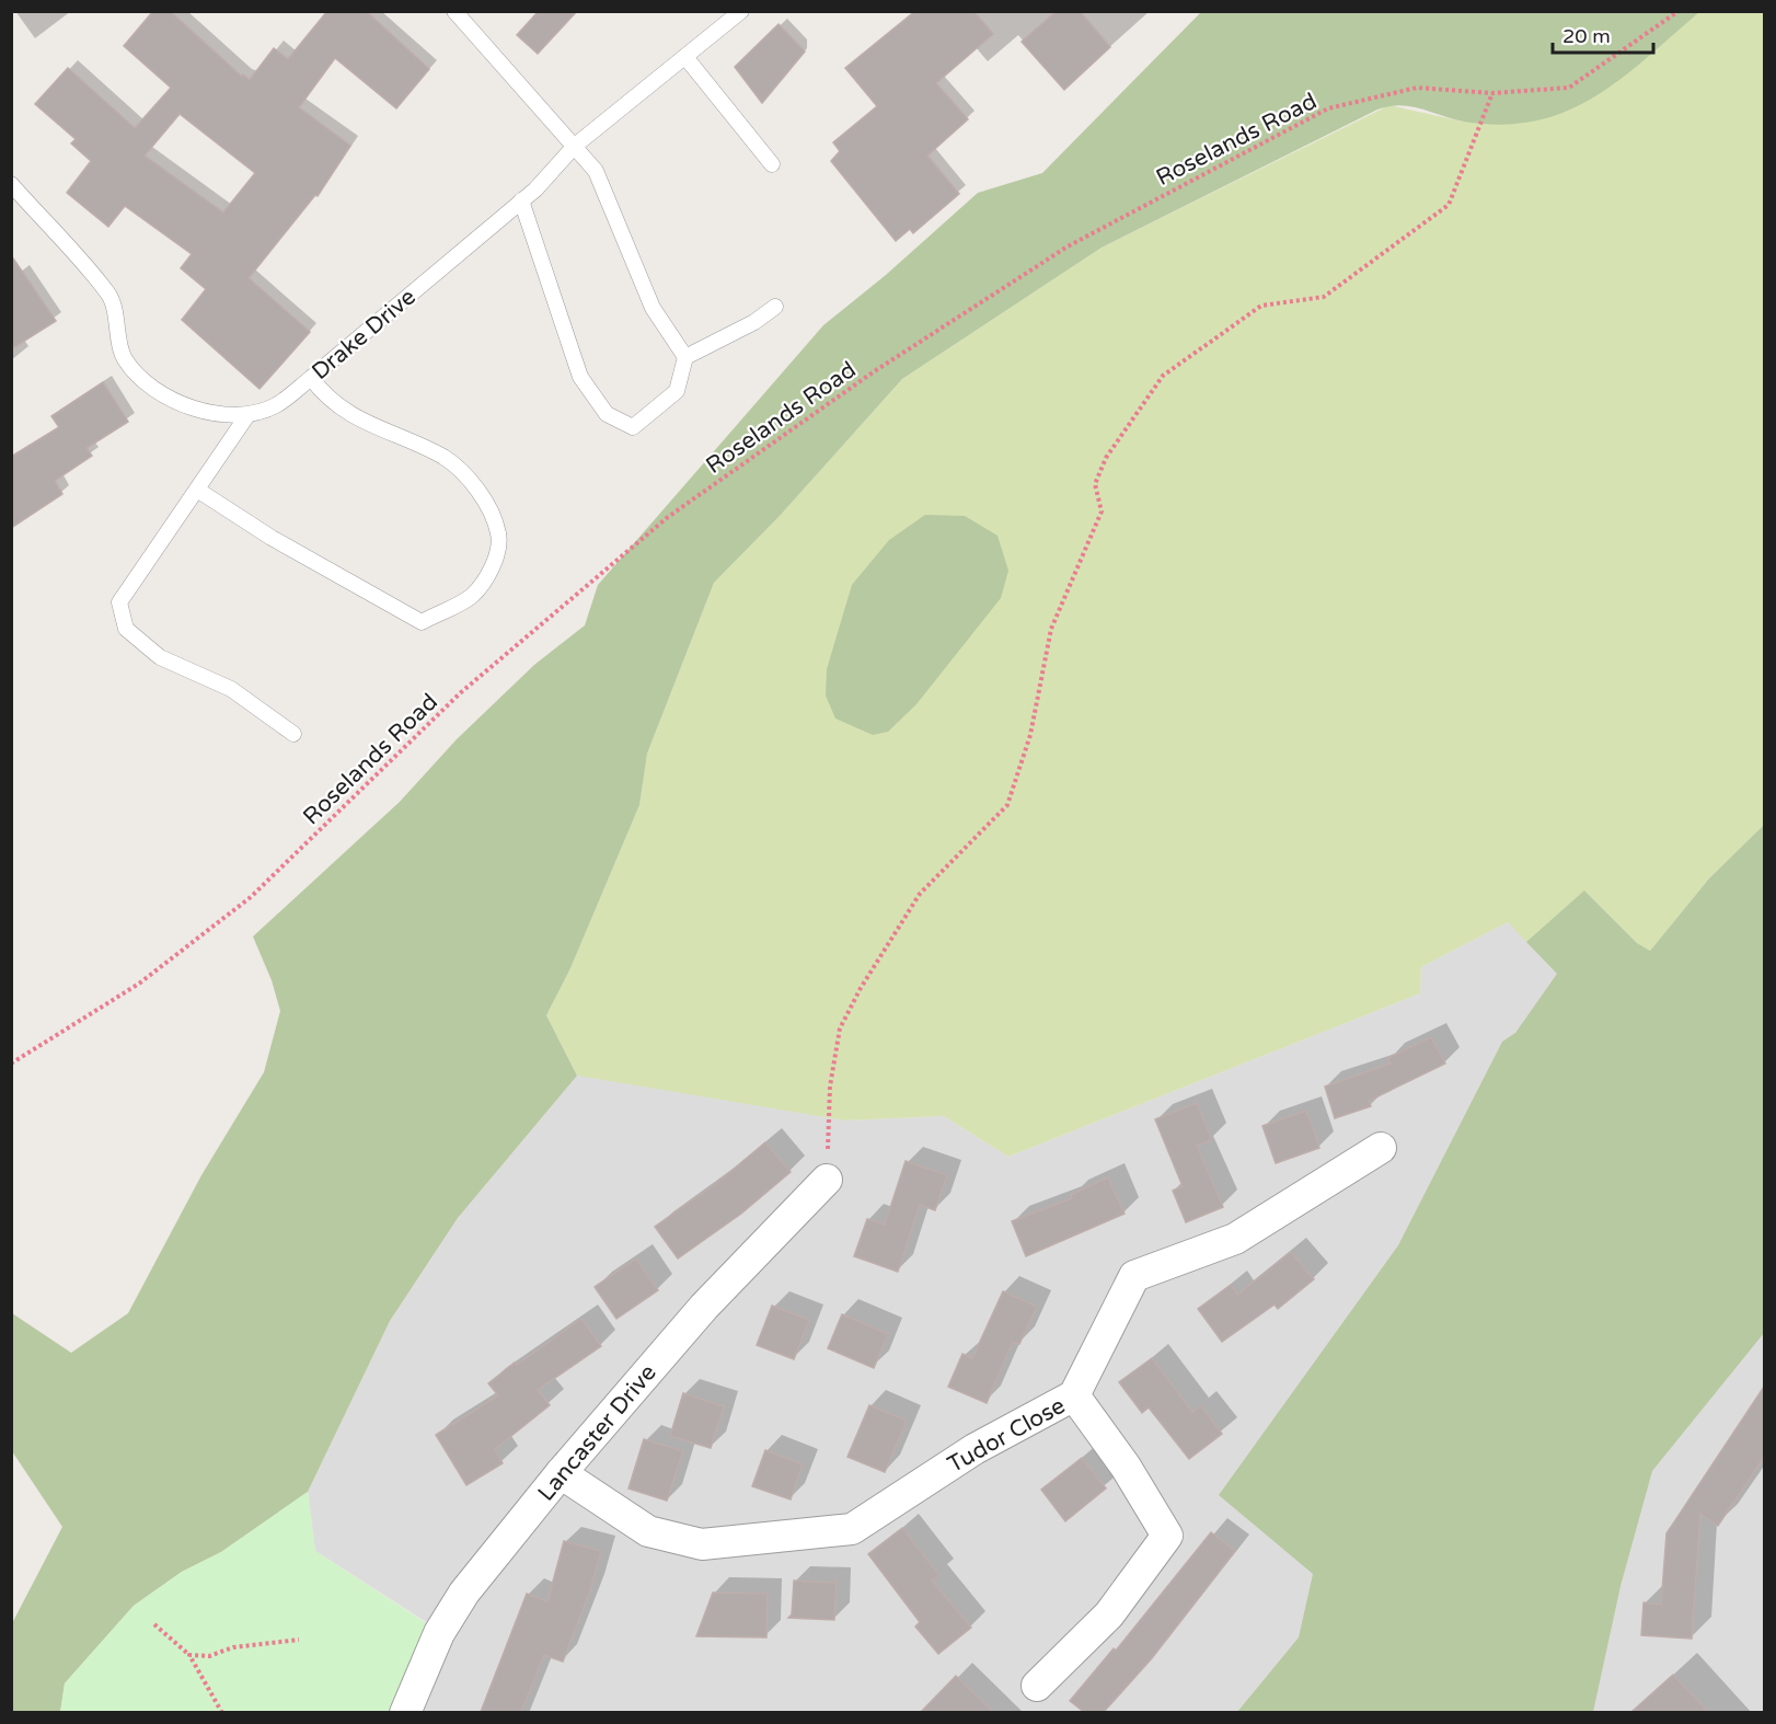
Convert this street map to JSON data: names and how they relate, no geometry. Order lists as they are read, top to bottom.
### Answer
{
  "streets": {
    "street": ["Lancaster Drive", "Tudor Close"],
    "lane": ["Drake Drive"],
    "path": ["Roselands Road"]
  },
  "crossings": [
    ["Lancaster Drive", "Tudor Close"]
  ],
  "scale_bar": "20 m"
}
